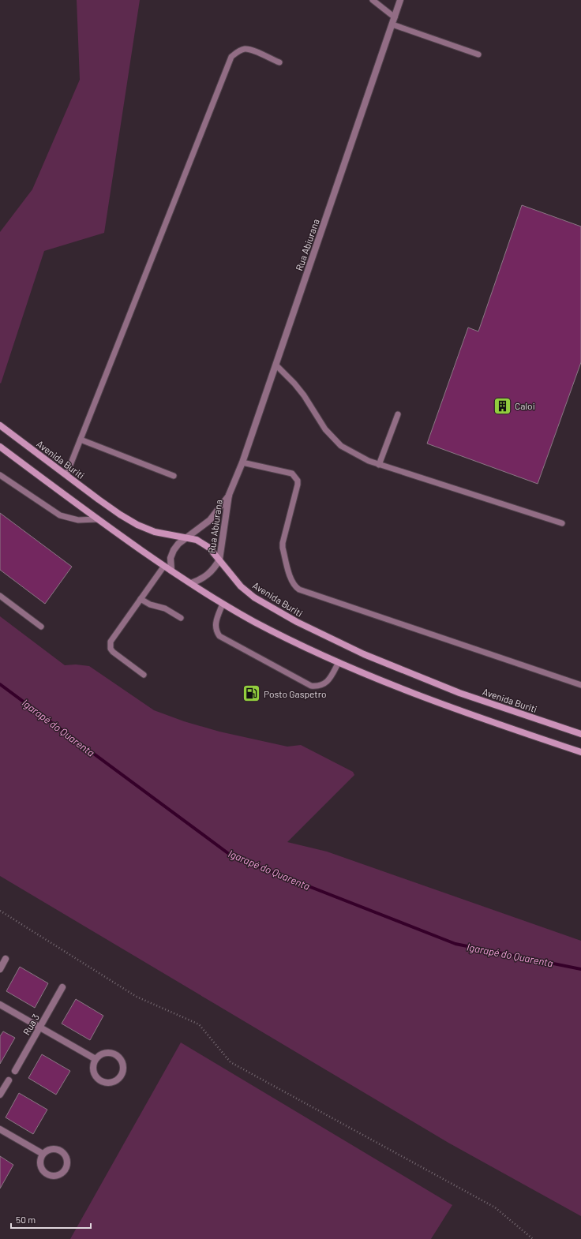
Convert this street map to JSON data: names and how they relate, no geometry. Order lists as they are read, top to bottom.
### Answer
{
  "streets": {
    "main road": ["Avenida Buriti"],
    "street": ["Rua Abiurana", "Rua 3"]
  },
  "crossings": [
    ["Rua Abiurana", "Avenida Buriti"]
  ],
  "water": ["Igarapé do Quarenta"],
  "places": {
    "building": ["Caloi"],
    "fuel station": ["Posto Gaspetro"]
  },
  "scale_bar": "50 m"
}
